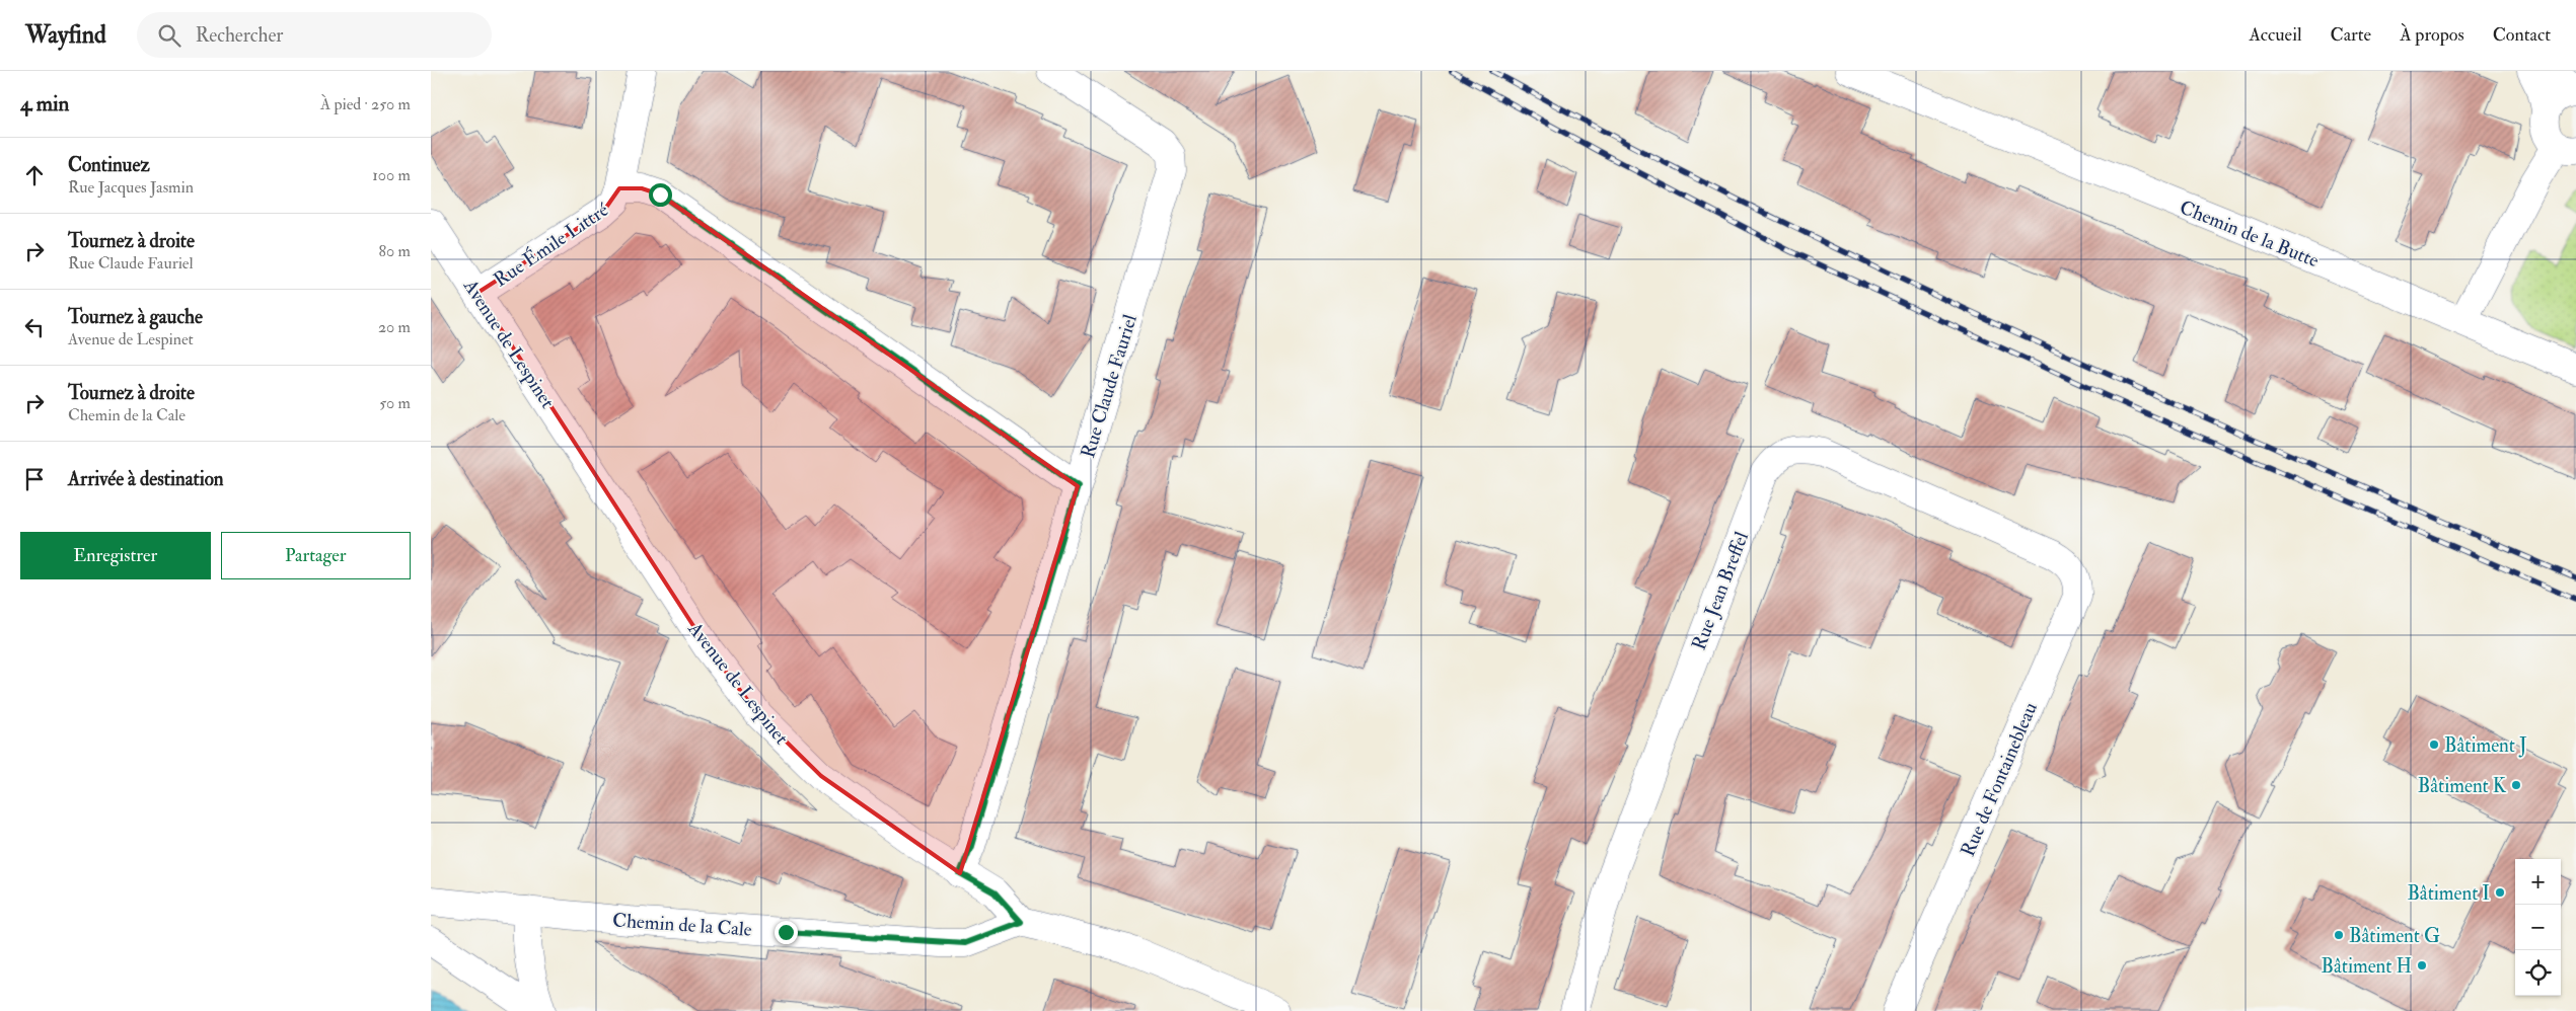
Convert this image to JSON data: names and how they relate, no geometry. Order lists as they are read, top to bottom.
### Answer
{
  "streets": {
    "street": [
      "Chemin de la Butte",
      "Rue Émile Littré",
      "Avenue de Lespinet",
      "Rue Claude Fauriel",
      "Rue Jean Breffel",
      "Rue de Fontainebleau",
      "Chemin de la Cale"
    ]
  },
  "crossings": [
    ["Rue Émile Littré", "Avenue de Lespinet"],
    ["Avenue de Lespinet", "Rue Claude Fauriel"],
    ["Avenue de Lespinet", "Chemin de la Cale"],
    ["Rue Jean Breffel", "Rue de Fontainebleau"]
  ],
  "places": [
    "Bâtiment J",
    "Bâtiment K",
    "Bâtiment I",
    "Bâtiment G",
    "Bâtiment H"
  ],
  "page": {
    "header": "Wayfind",
    "search": "Rechercher",
    "nav": [
      "Accueil",
      "Carte",
      "À propos",
      "Contact"
    ],
    "heading": ["4 min", "À pied · 250 m"],
    "list": [
      ["Continuez", "Rue Jacques Jasmin", "100 m"],
      ["Tournez à droite", "Rue Claude Fauriel", "80 m"],
      ["Tournez à gauche", "Avenue de Lespinet", "20 m"],
      ["Tournez à droite", "Chemin de la Cale", "50 m"],
      "Arrivée à destination"
    ],
    "buttons": ["Enregistrer", "Partager"],
    "map_buttons": ["+", "−"]
  }
}
